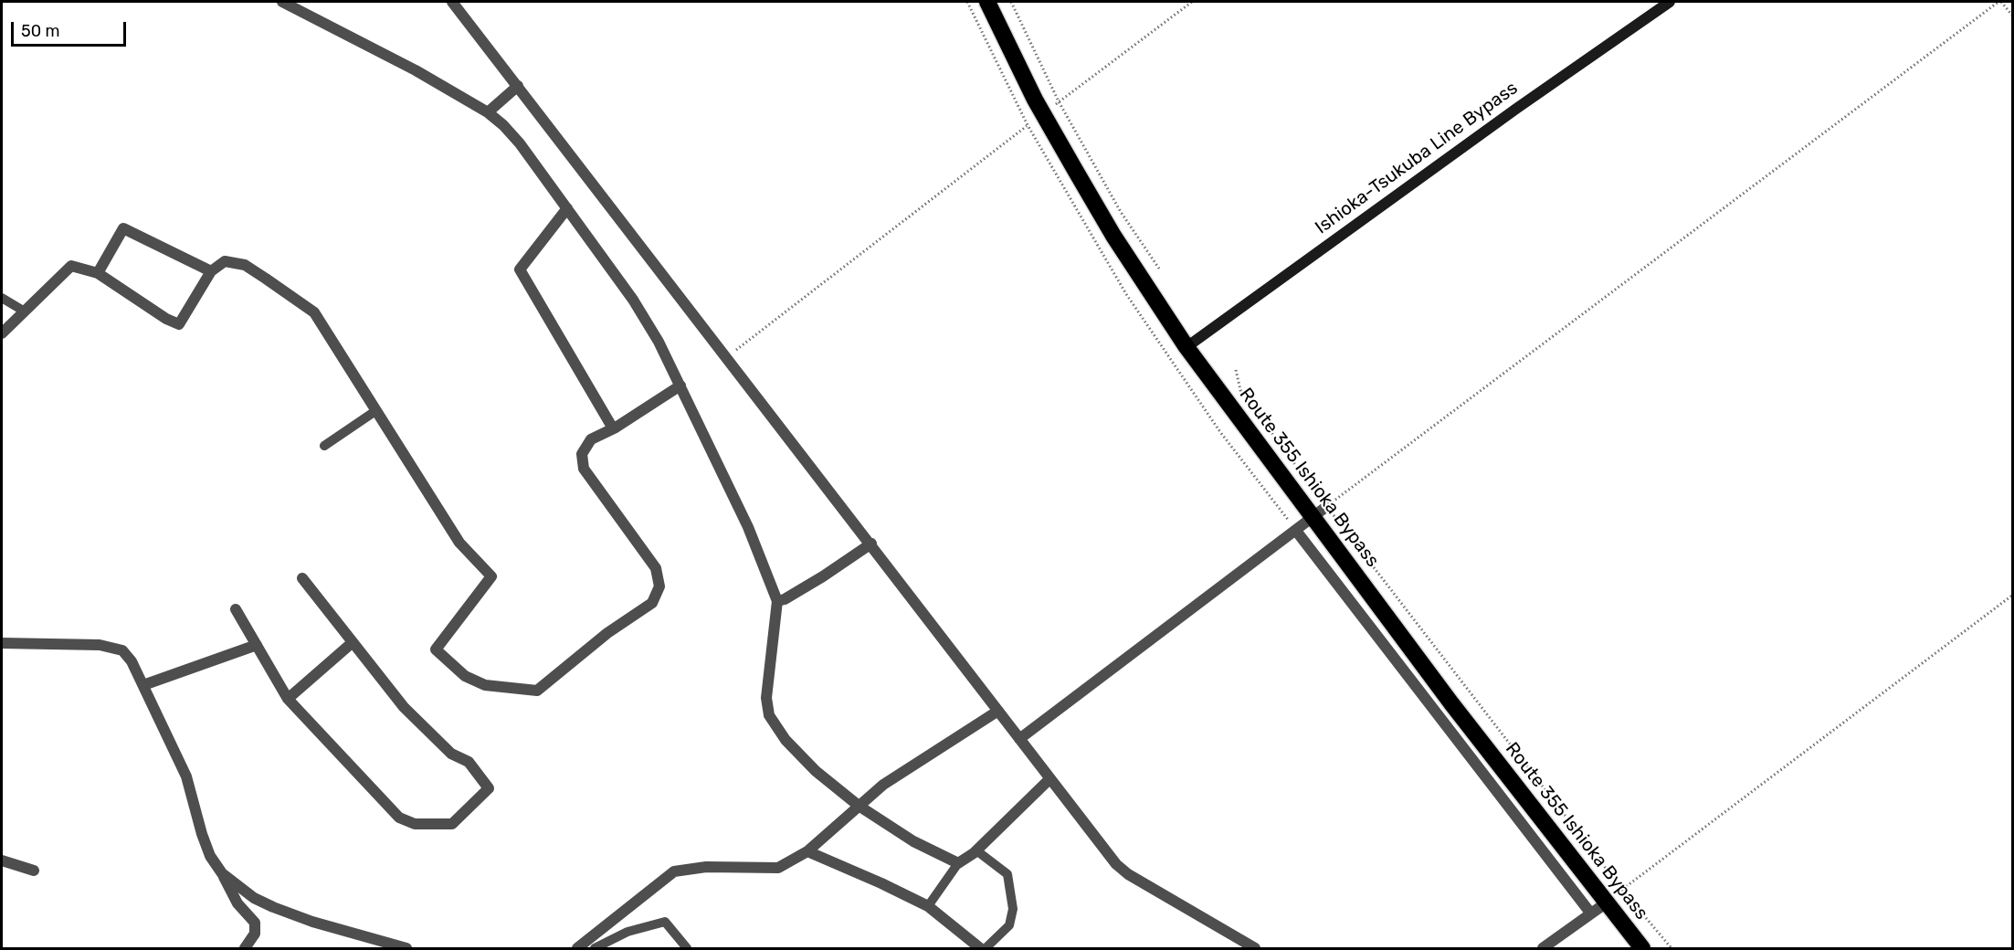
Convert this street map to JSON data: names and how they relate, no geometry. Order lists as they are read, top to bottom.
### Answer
{
  "streets": {
    "highway": ["Route 355 Ishioka Bypass"],
    "main road": ["Ishioka-Tsukuba Line Bypass"]
  },
  "crossings": [
    ["Ishioka-Tsukuba Line Bypass", "Route 355 Ishioka Bypass"]
  ],
  "scale_bar": "50 m"
}
